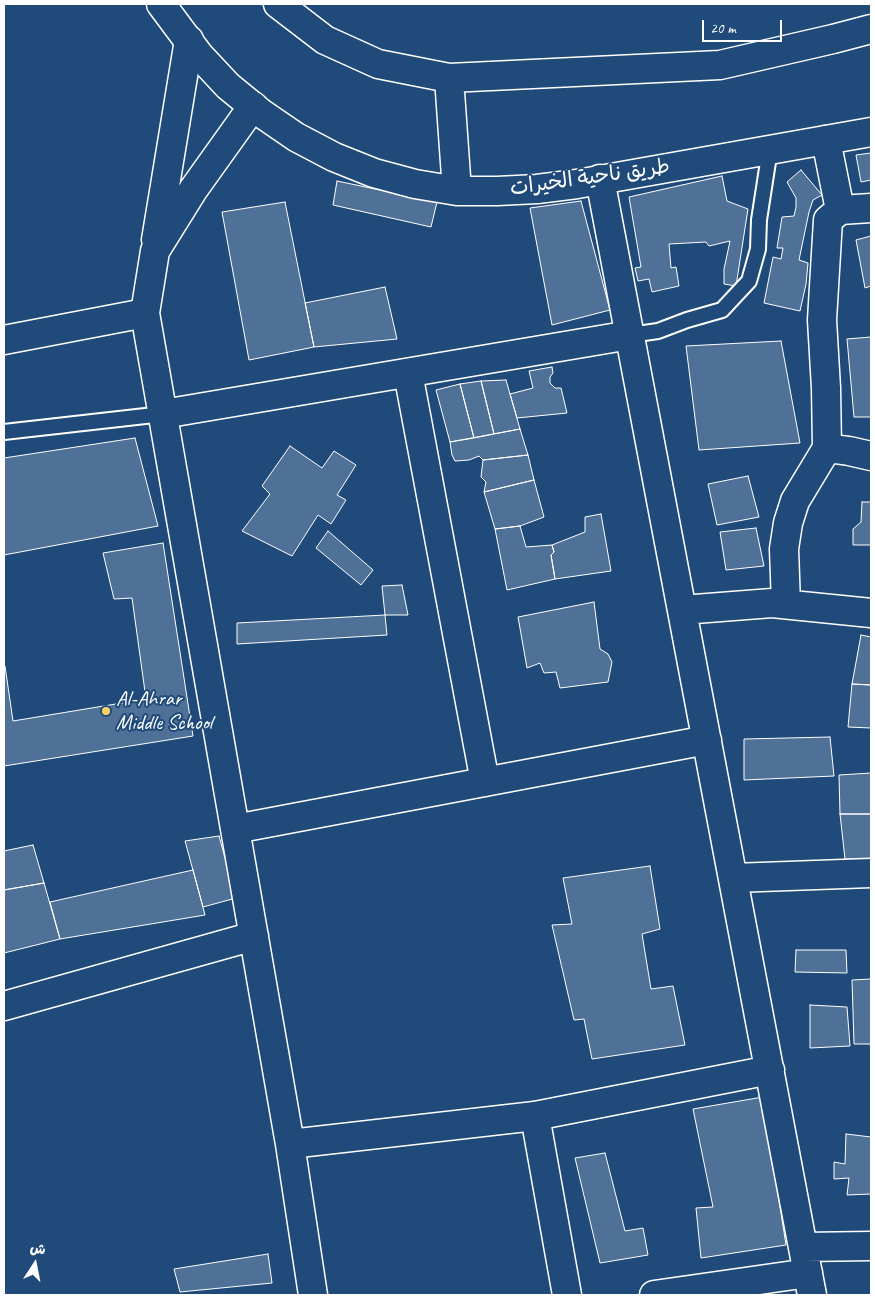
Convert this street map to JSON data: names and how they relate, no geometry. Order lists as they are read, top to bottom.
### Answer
{
  "streets": {
    "street": ["طريق ناحية الخيرات"]
  },
  "places": ["Al-Ahrar Middle School"],
  "scale_bar": "20 m",
  "north": "top"
}
